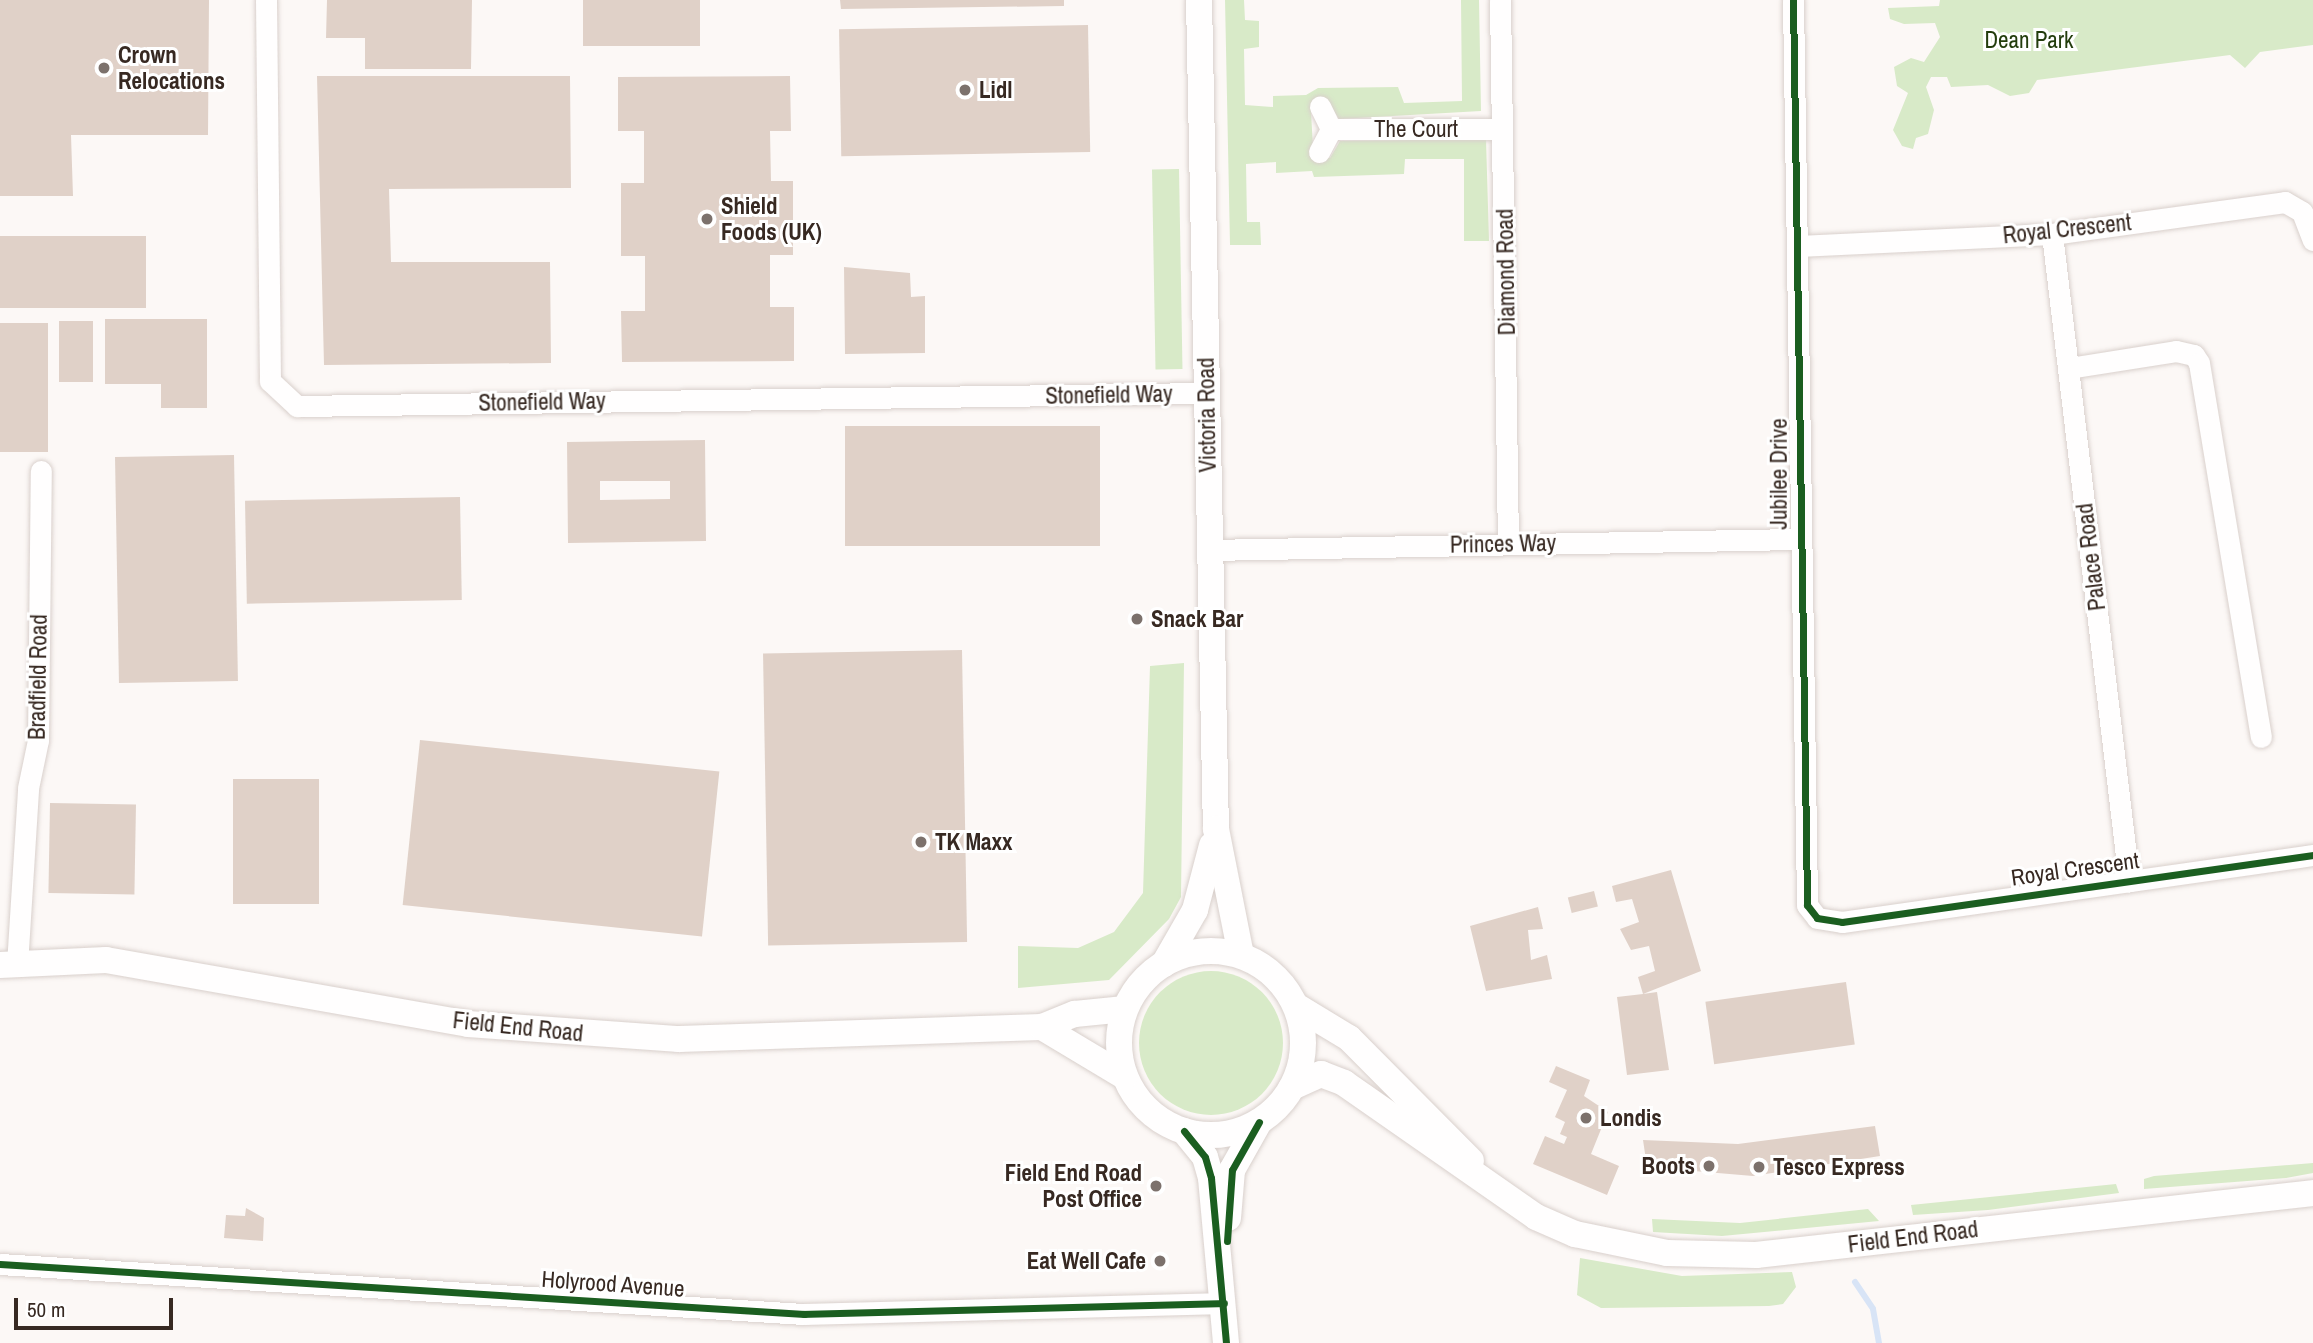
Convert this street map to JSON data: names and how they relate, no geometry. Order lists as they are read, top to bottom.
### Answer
{
  "streets": {
    "street": [
      "The Court",
      "Royal Crescent",
      "Diamond Road",
      "Stonefield Way",
      "Victoria Road",
      "Jubilee Drive",
      "Princes Way",
      "Palace Road",
      "Bradfield Road",
      "Field End Road",
      "Holyrood Avenue"
    ]
  },
  "crossings": [
    ["The Court", "Diamond Road"],
    ["Royal Crescent", "Jubilee Drive"],
    ["Royal Crescent", "Palace Road"],
    ["Diamond Road", "Princes Way"],
    ["Stonefield Way", "Victoria Road"],
    ["Victoria Road", "Princes Way"],
    ["Victoria Road", "Field End Road"],
    ["Jubilee Drive", "Princes Way"],
    ["Bradfield Road", "Field End Road"]
  ],
  "parks": ["Dean Park"],
  "places": [
    "Crown Relocations",
    "Lidl",
    "Shield Foods (UK)",
    "Snack Bar",
    "TK Maxx",
    "Londis",
    "Boots",
    "Tesco Express",
    "Field End Road Post Office",
    "Eat Well Cafe"
  ],
  "scale_bar": "50 m"
}
